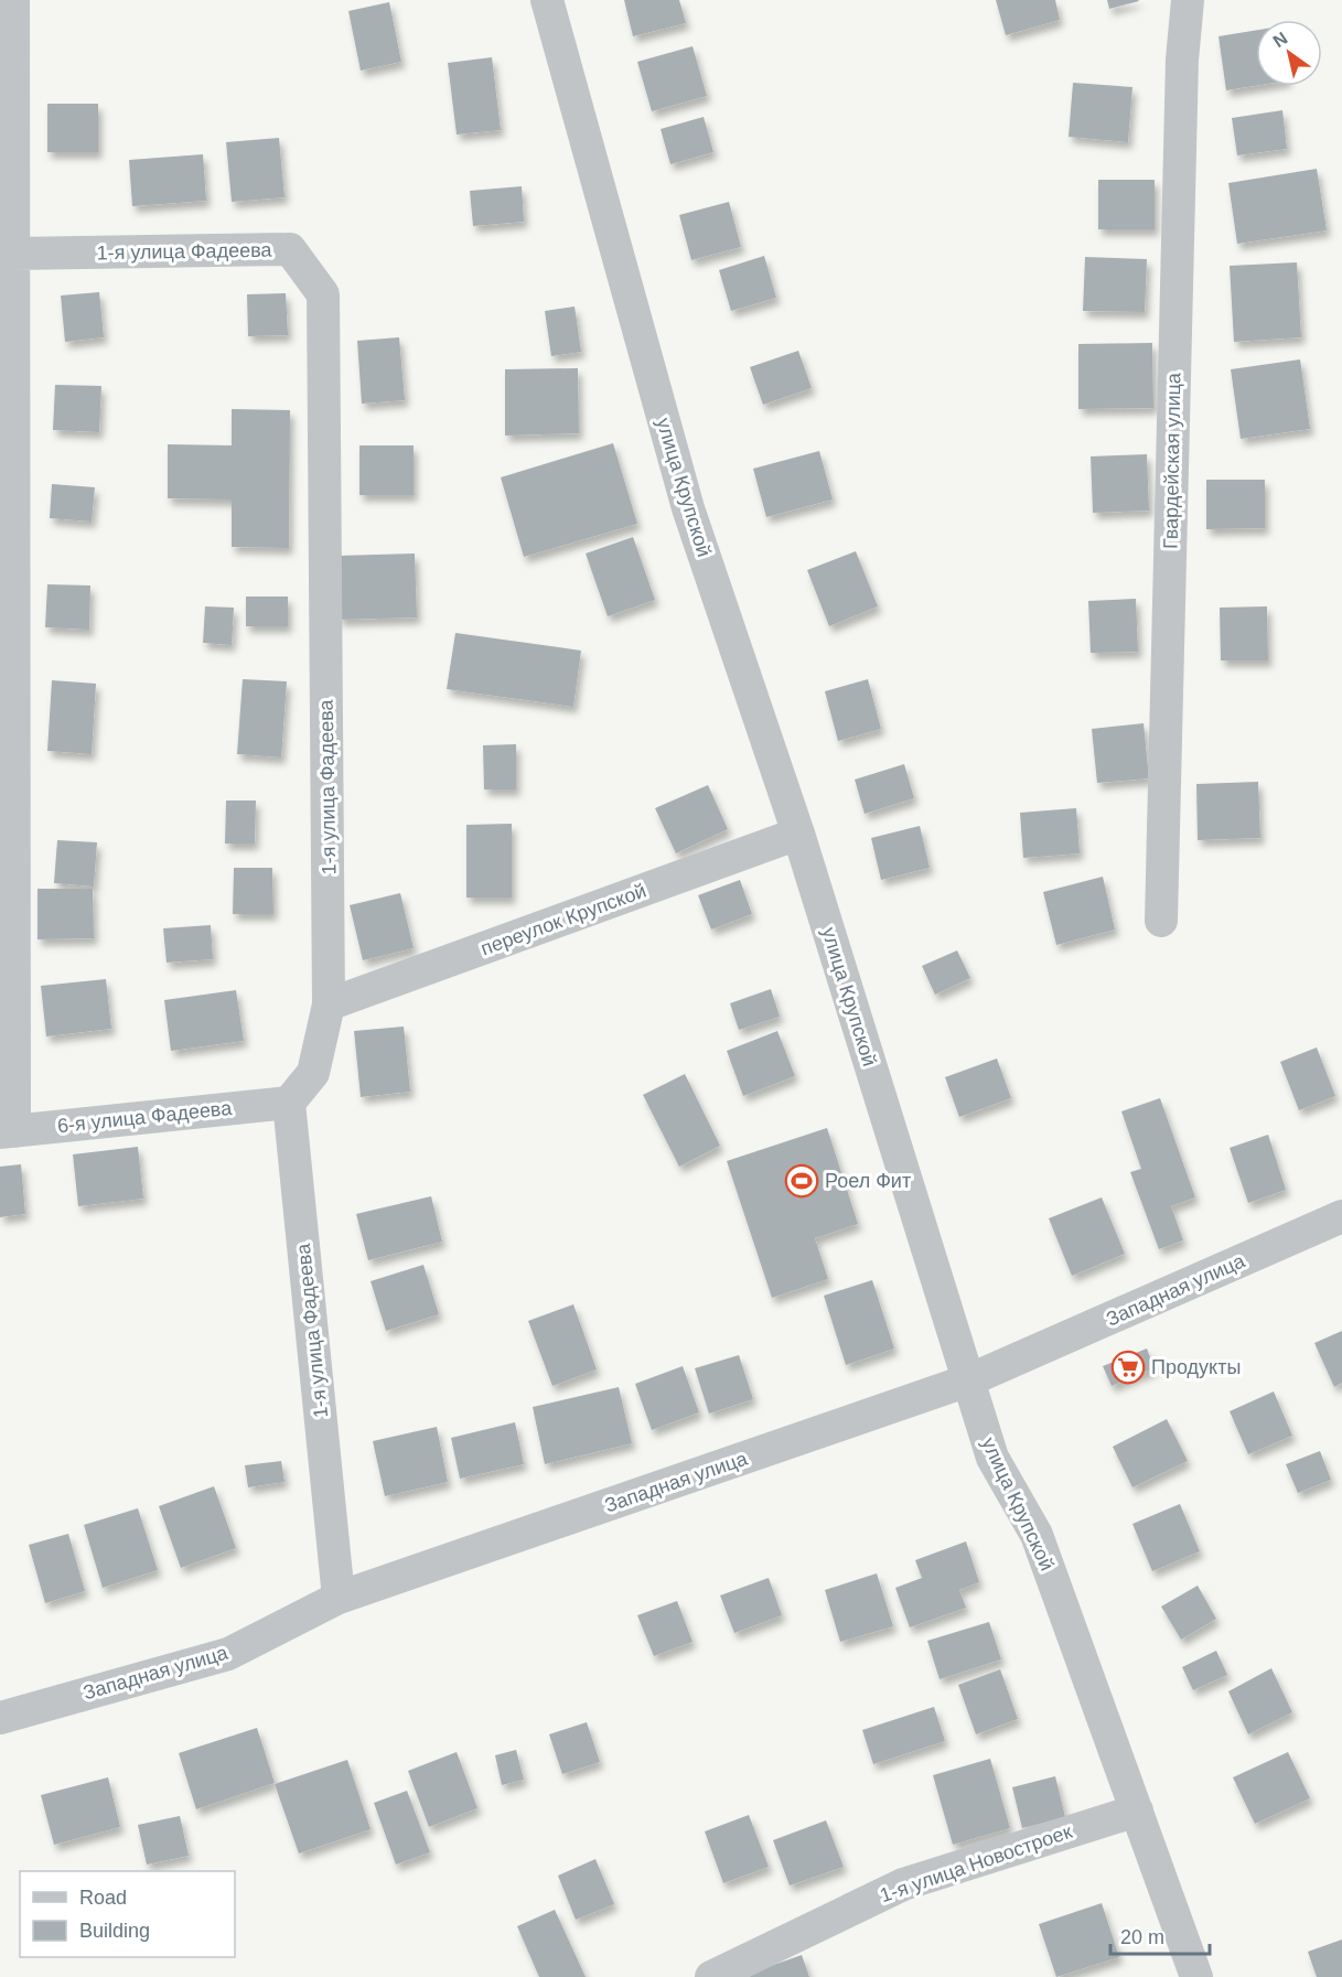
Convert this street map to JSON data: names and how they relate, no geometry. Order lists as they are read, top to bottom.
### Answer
{
  "streets": {
    "street": [
      "1-я улица Фадеева",
      "Гвардейская улица",
      "улица Крупской",
      "переулок Крупской",
      "6-я улица Фадеева",
      "Западная улица",
      "1-я улица Новостроек"
    ]
  },
  "crossings": [
    ["1-я улица Фадеева", "переулок Крупской"],
    ["1-я улица Фадеева", "6-я улица Фадеева"],
    ["1-я улица Фадеева", "Западная улица"],
    ["улица Крупской", "переулок Крупской"],
    ["улица Крупской", "Западная улица"],
    ["улица Крупской", "1-я улица Новостроек"]
  ],
  "places": {
    "sports": ["Роел Фит"],
    "supermarket": ["Продукты"]
  },
  "legend": ["Road", "Building"],
  "scale_bar": "20 m",
  "north": "top left"
}
